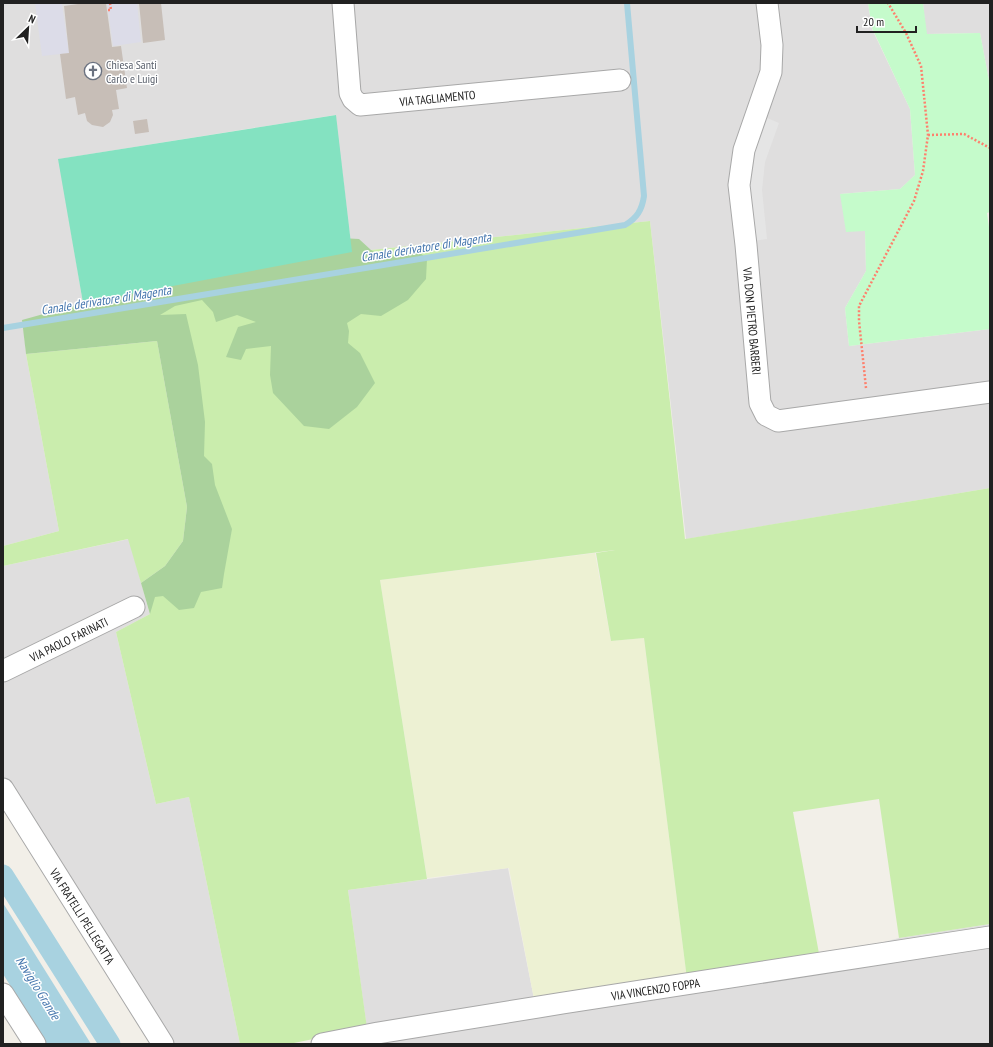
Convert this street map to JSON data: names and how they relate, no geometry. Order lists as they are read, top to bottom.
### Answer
{
  "streets": {
    "street": [
      "VIA TAGLIAMENTO",
      "VIA DON PIETRO BARBERI",
      "VIA PAOLO FARINATI",
      "VIA FRATELLI PELLEGATTA",
      "VIA VINCENZO FOPPA"
    ]
  },
  "water": ["Canale derivatore di Magenta", "Naviglio Grande"],
  "places": {
    "church": ["Chiesa Santi Carlo e Luigi"]
  },
  "scale_bar": "20 m",
  "north": "top right"
}
